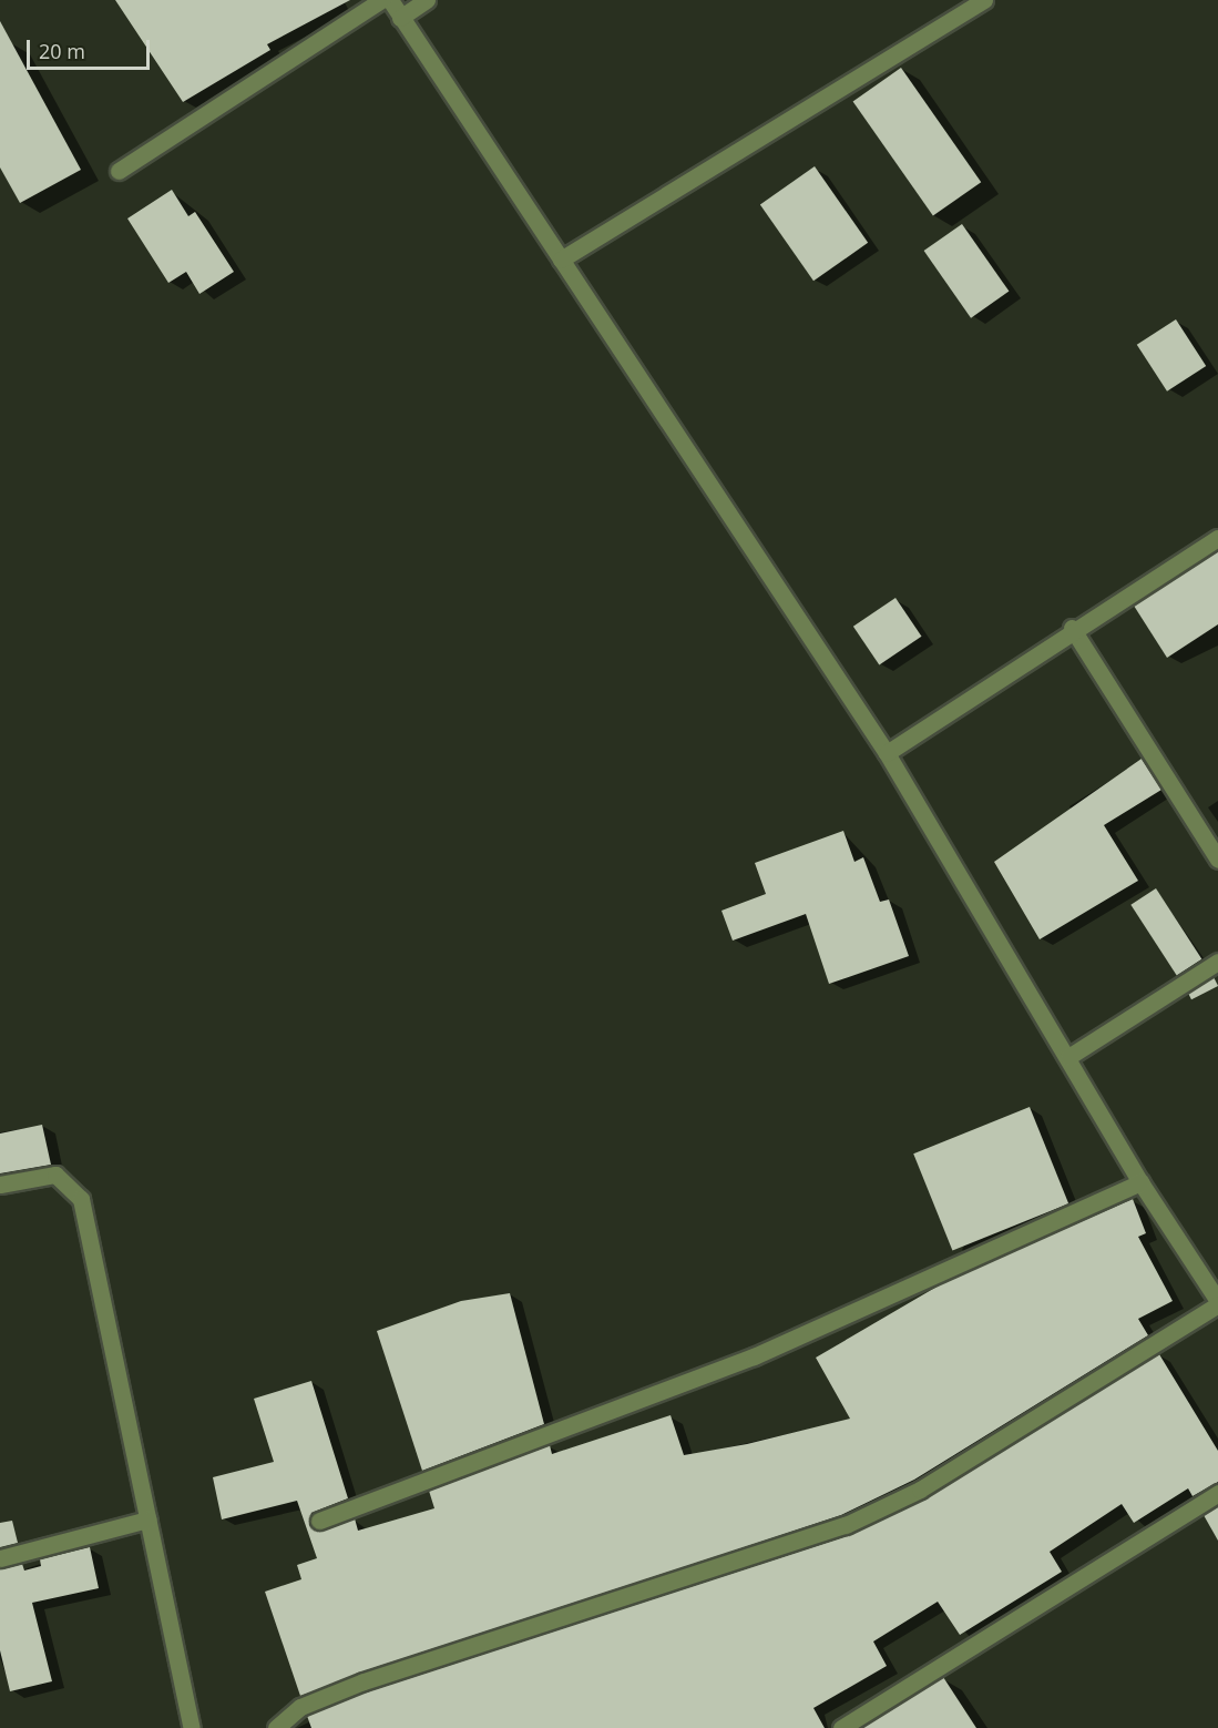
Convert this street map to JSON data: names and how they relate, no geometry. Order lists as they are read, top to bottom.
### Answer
{
  "scale_bar": "20 m"
}
